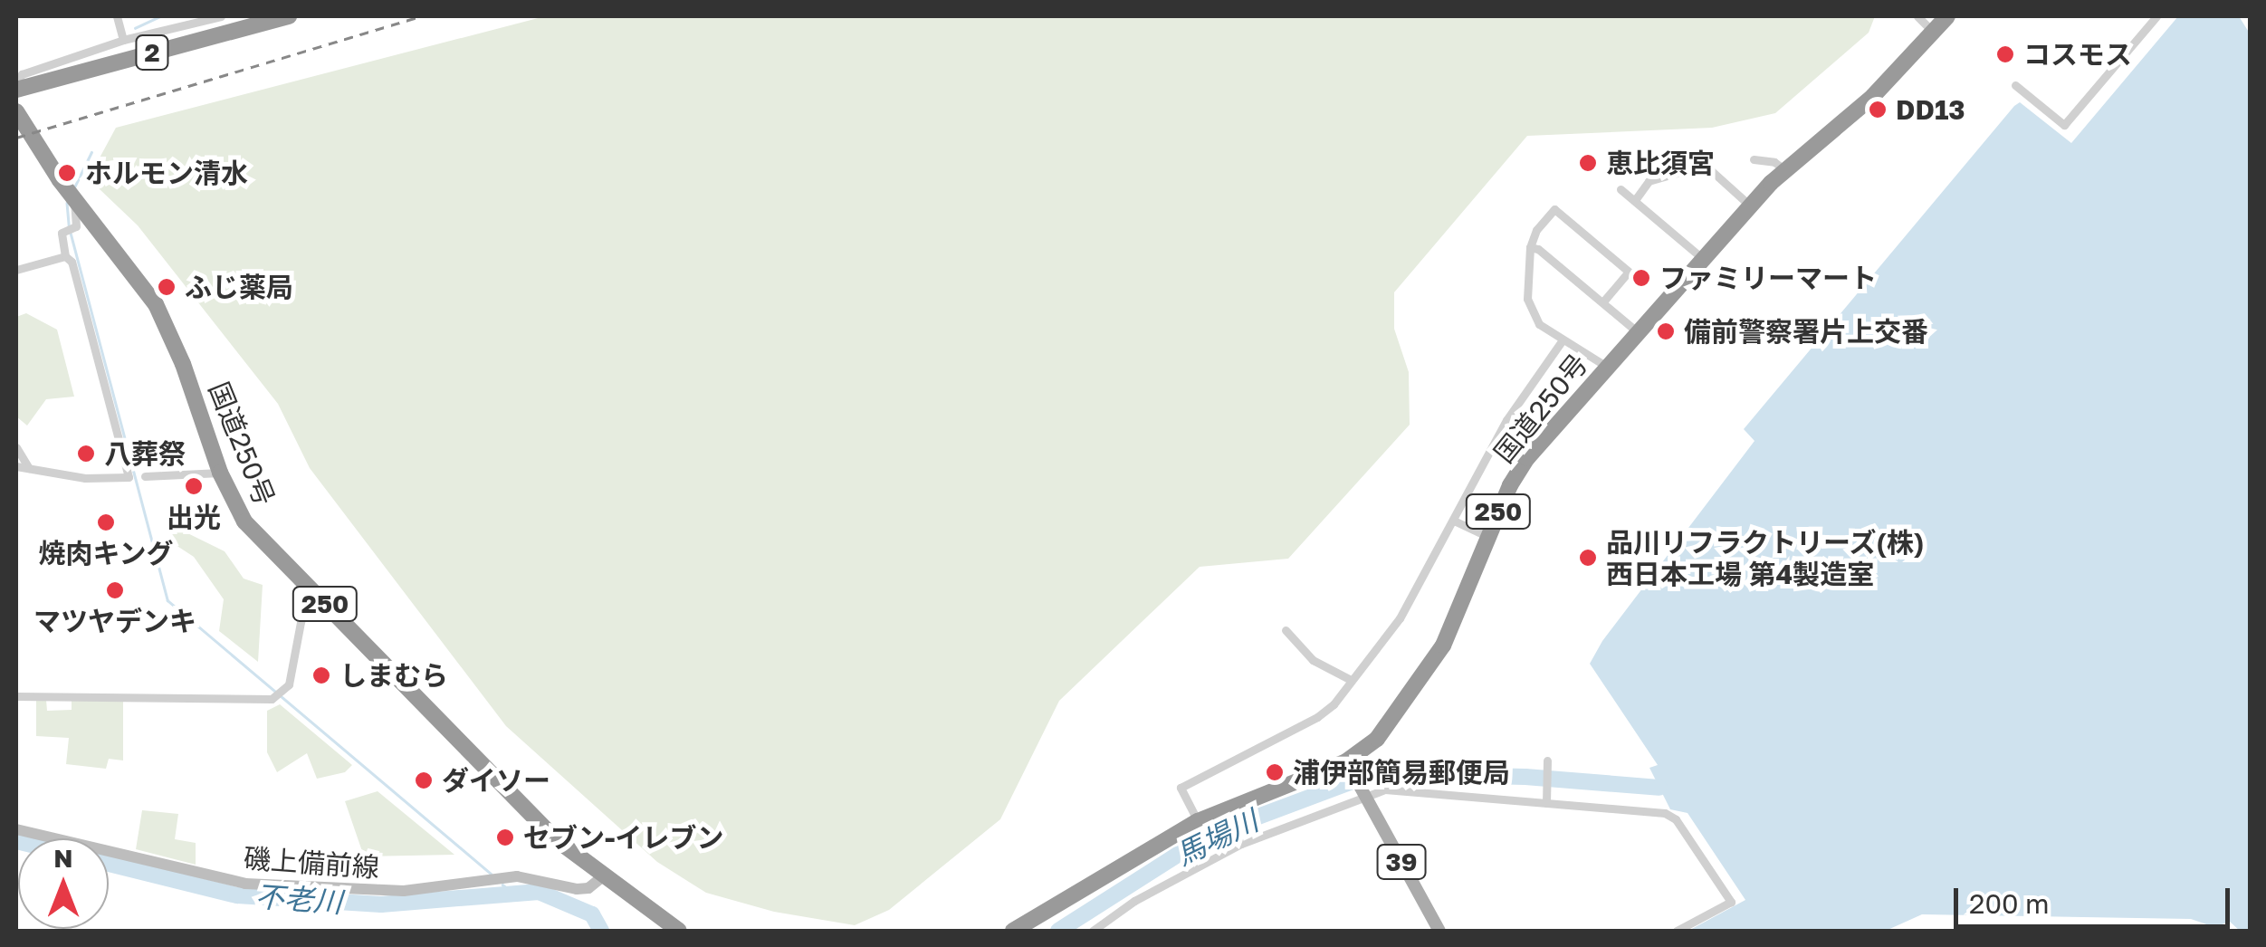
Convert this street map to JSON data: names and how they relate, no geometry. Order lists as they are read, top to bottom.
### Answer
{
  "streets": {
    "highway": ["2", "国道250号", "250"],
    "main road": ["39", "磯上備前線"]
  },
  "crossings": [
    ["国道250号", "39"],
    ["国道250号", "磯上備前線"]
  ],
  "water": ["馬場川", "不老川"],
  "places": [
    "コスモス",
    "DD13",
    "恵比須宮",
    "ホルモン清水",
    "ファミリーマート",
    "ふじ薬局",
    "備前警察署片上交番",
    "八葬祭",
    "出光",
    "焼肉キング",
    "品川リフラクトリーズ(株) 西日本工場 第4製造室",
    "マツヤデンキ",
    "しまむら",
    "浦伊部簡易郵便局",
    "ダイソー",
    "セブン-イレブン"
  ],
  "scale_bar": "200 m",
  "north": "top"
}
